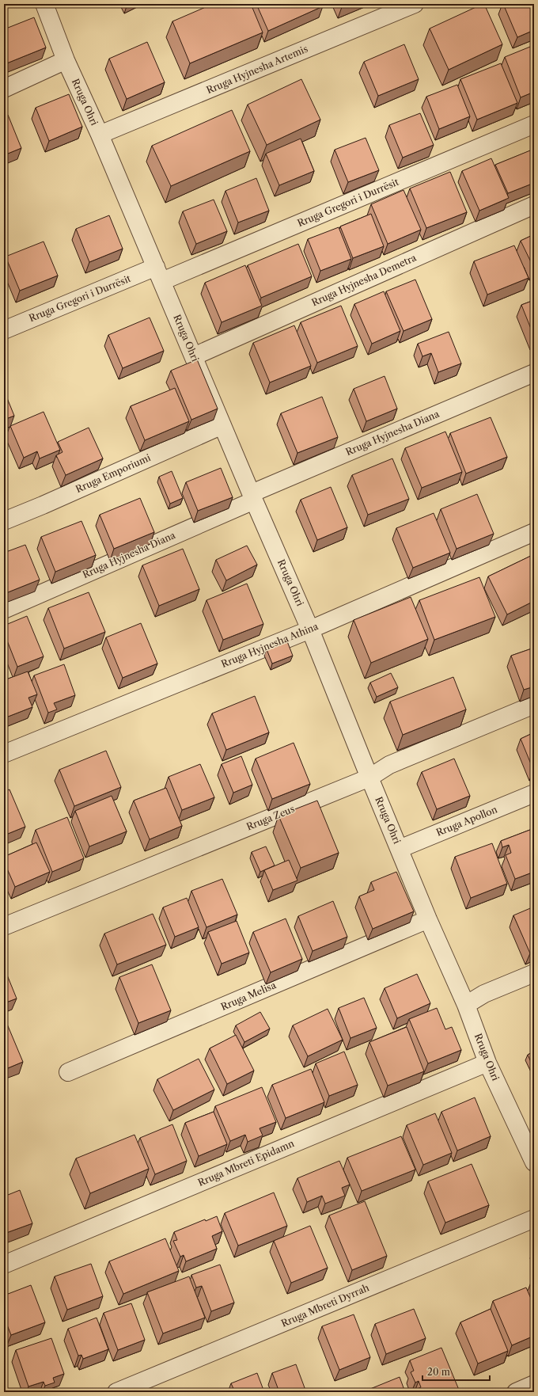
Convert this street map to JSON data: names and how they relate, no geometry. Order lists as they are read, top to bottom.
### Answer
{
  "streets": {
    "street": [
      "Rruga Hyjnesha Artemis",
      "Rruga Ohri",
      "Rruga Gregori i Durrësit",
      "Rruga Hyjnesha Demetra",
      "Rruga Hyjnesha Diana",
      "Rruga Emporiumi",
      "Rruga Hyjnesha Athina",
      "Rruga Zeus",
      "Rruga Apollon",
      "Rruga Melisa",
      "Rruga Mbreti Epidamn",
      "Rruga Mbreti Dyrrah"
    ]
  },
  "crossings": [
    ["Rruga Hyjnesha Artemis", "Rruga Ohri"],
    ["Rruga Ohri", "Rruga Gregori i Durrësit"],
    ["Rruga Ohri", "Rruga Hyjnesha Demetra"],
    ["Rruga Ohri", "Rruga Hyjnesha Diana"],
    ["Rruga Ohri", "Rruga Emporiumi"],
    ["Rruga Ohri", "Rruga Hyjnesha Athina"],
    ["Rruga Ohri", "Rruga Zeus"],
    ["Rruga Ohri", "Rruga Apollon"],
    ["Rruga Ohri", "Rruga Melisa"],
    ["Rruga Ohri", "Rruga Mbreti Epidamn"]
  ],
  "scale_bar": "20 m"
}
